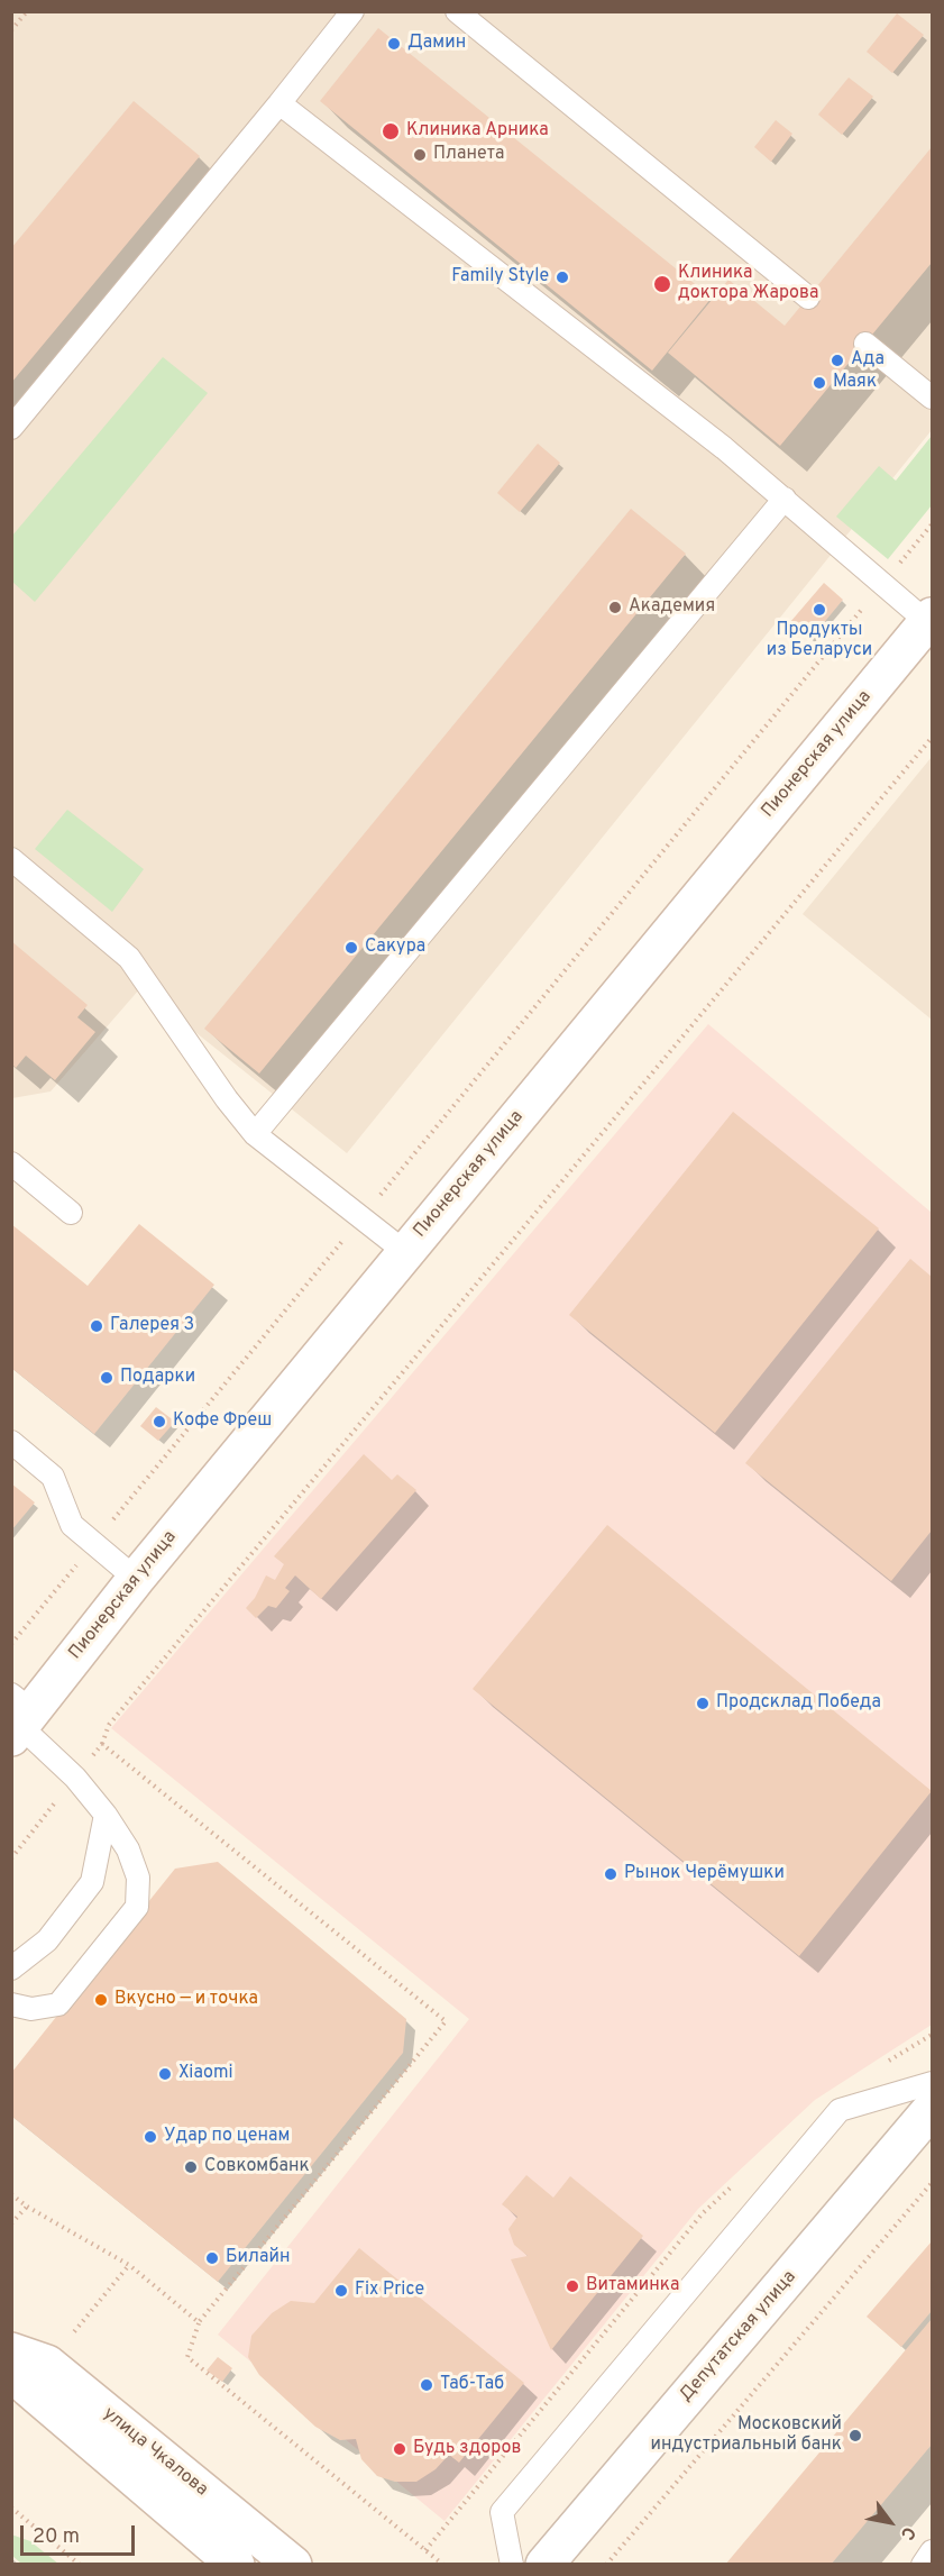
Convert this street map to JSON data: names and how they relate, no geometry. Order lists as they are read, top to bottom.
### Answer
{
  "streets": {
    "main road": ["Пионерская улица", "Депутатская улица", "улица Чкалова"]
  },
  "places": [
    "Дамин",
    "Клиника Арника",
    "Планета",
    "Family Style",
    "Клиника доктора Жарова",
    "Ада",
    "Маяк",
    "Академия",
    "Продукты из Беларуси",
    "Сакура",
    "Галерея 3",
    "Подарки",
    "Кофе Фреш",
    "Продсклад Победа",
    "Рынок Черёмушки",
    "Вкусно — и точка",
    "Xiaomi",
    "Удар по ценам",
    "Совкомбанк",
    "Билайн",
    "Витаминка",
    "Fix Price",
    "Таб-Таб",
    "Московский индустриальный банк",
    "Будь здоров"
  ],
  "scale_bar": "20 m",
  "north": "bottom right"
}
